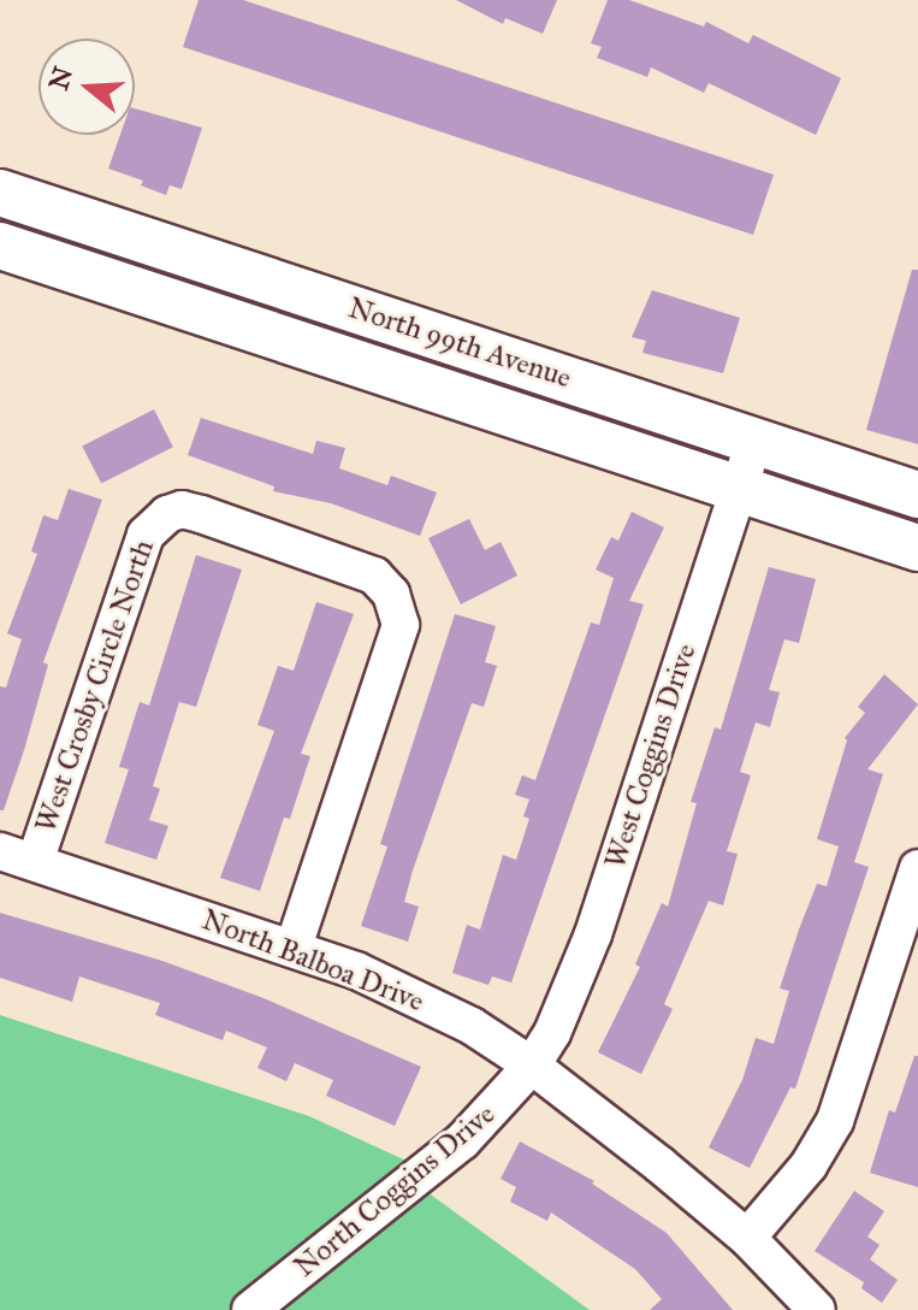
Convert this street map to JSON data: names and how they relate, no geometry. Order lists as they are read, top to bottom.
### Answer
{
  "streets": {
    "main road": ["North 99th Avenue"],
    "street": [
      "West Crosby Circle North",
      "West Coggins Drive",
      "North Balboa Drive",
      "North Coggins Drive"
    ]
  },
  "crossings": [
    ["North 99th Avenue", "West Coggins Drive"],
    ["West Crosby Circle North", "North Balboa Drive"],
    ["West Coggins Drive", "North Balboa Drive"],
    ["West Coggins Drive", "North Coggins Drive"],
    ["North Balboa Drive", "North Coggins Drive"]
  ],
  "north": "left"
}
